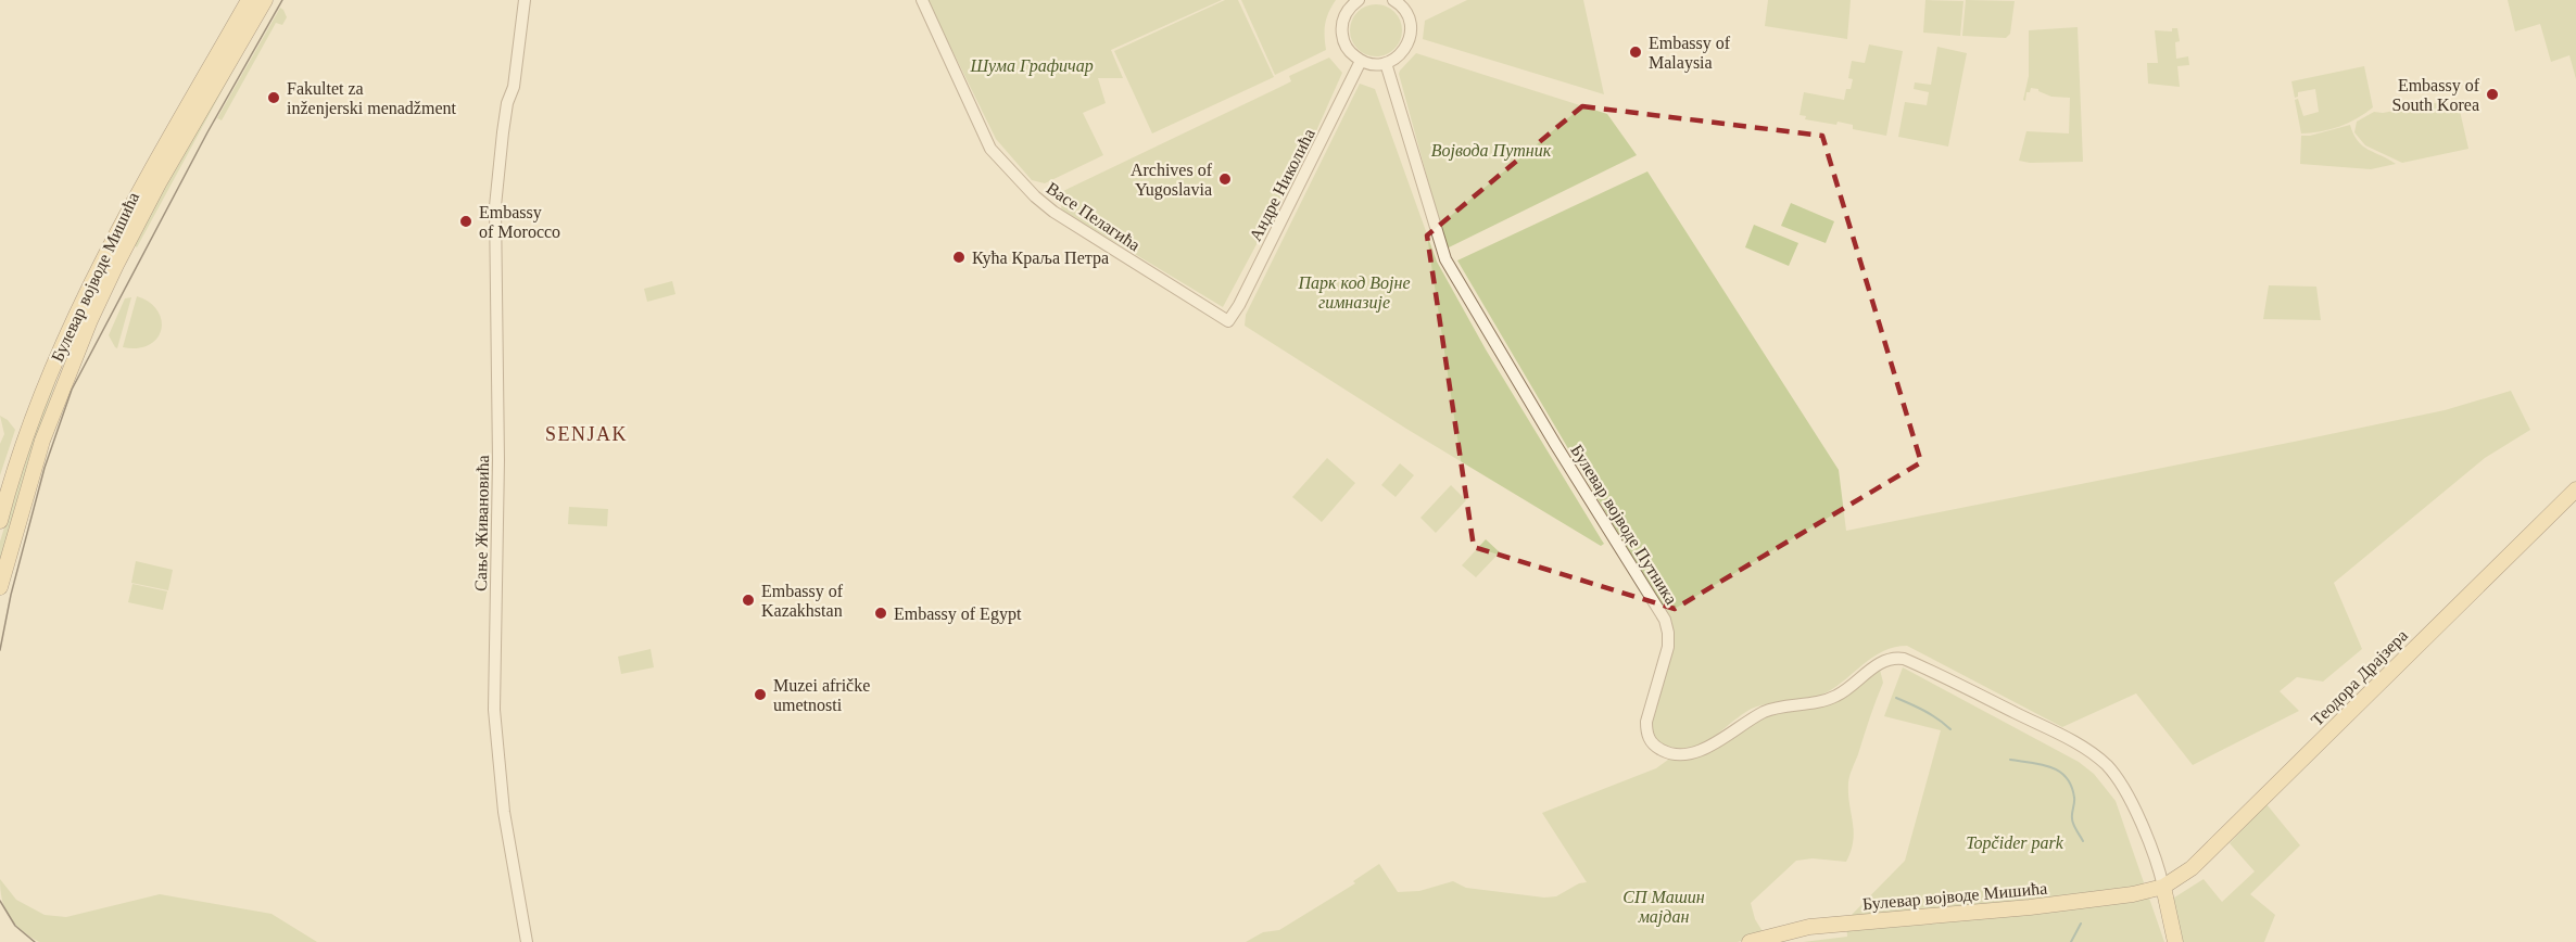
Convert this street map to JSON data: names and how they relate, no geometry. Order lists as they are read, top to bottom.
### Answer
{
  "streets": {
    "main road": ["Булевар војводе Мишића", "Теодора Драјзера"],
    "street": [
      "Андре Николића",
      "Васе Пелагића",
      "Сање Живановића",
      "Булевар војводе Путника"
    ]
  },
  "crossings": [
    ["Андре Николића", "Васе Пелагића"],
    ["Булевар војводе Мишића", "Булевар војводе Путника"],
    ["Булевар војводе Мишића", "Теодора Драјзера"],
    ["Булевар војводе Путника", "Теодора Драјзера"]
  ],
  "districts": ["SENJAK"],
  "parks": [
    "Шума Графичар",
    "Војвода Путник",
    "Парк код Војне гимназије",
    "Topčider park",
    "СП Машин мајдан"
  ],
  "places": [
    "Embassy of Malaysia",
    "Embassy of South Korea",
    "Fakultet za inženjerski menadžment",
    "Archives of Yugoslavia",
    "Embassy of Morocco",
    "Кућа Краља Петра",
    "Embassy of Kazakhstan",
    "Embassy of Egypt",
    "Muzei afričke umetnosti"
  ]
}
